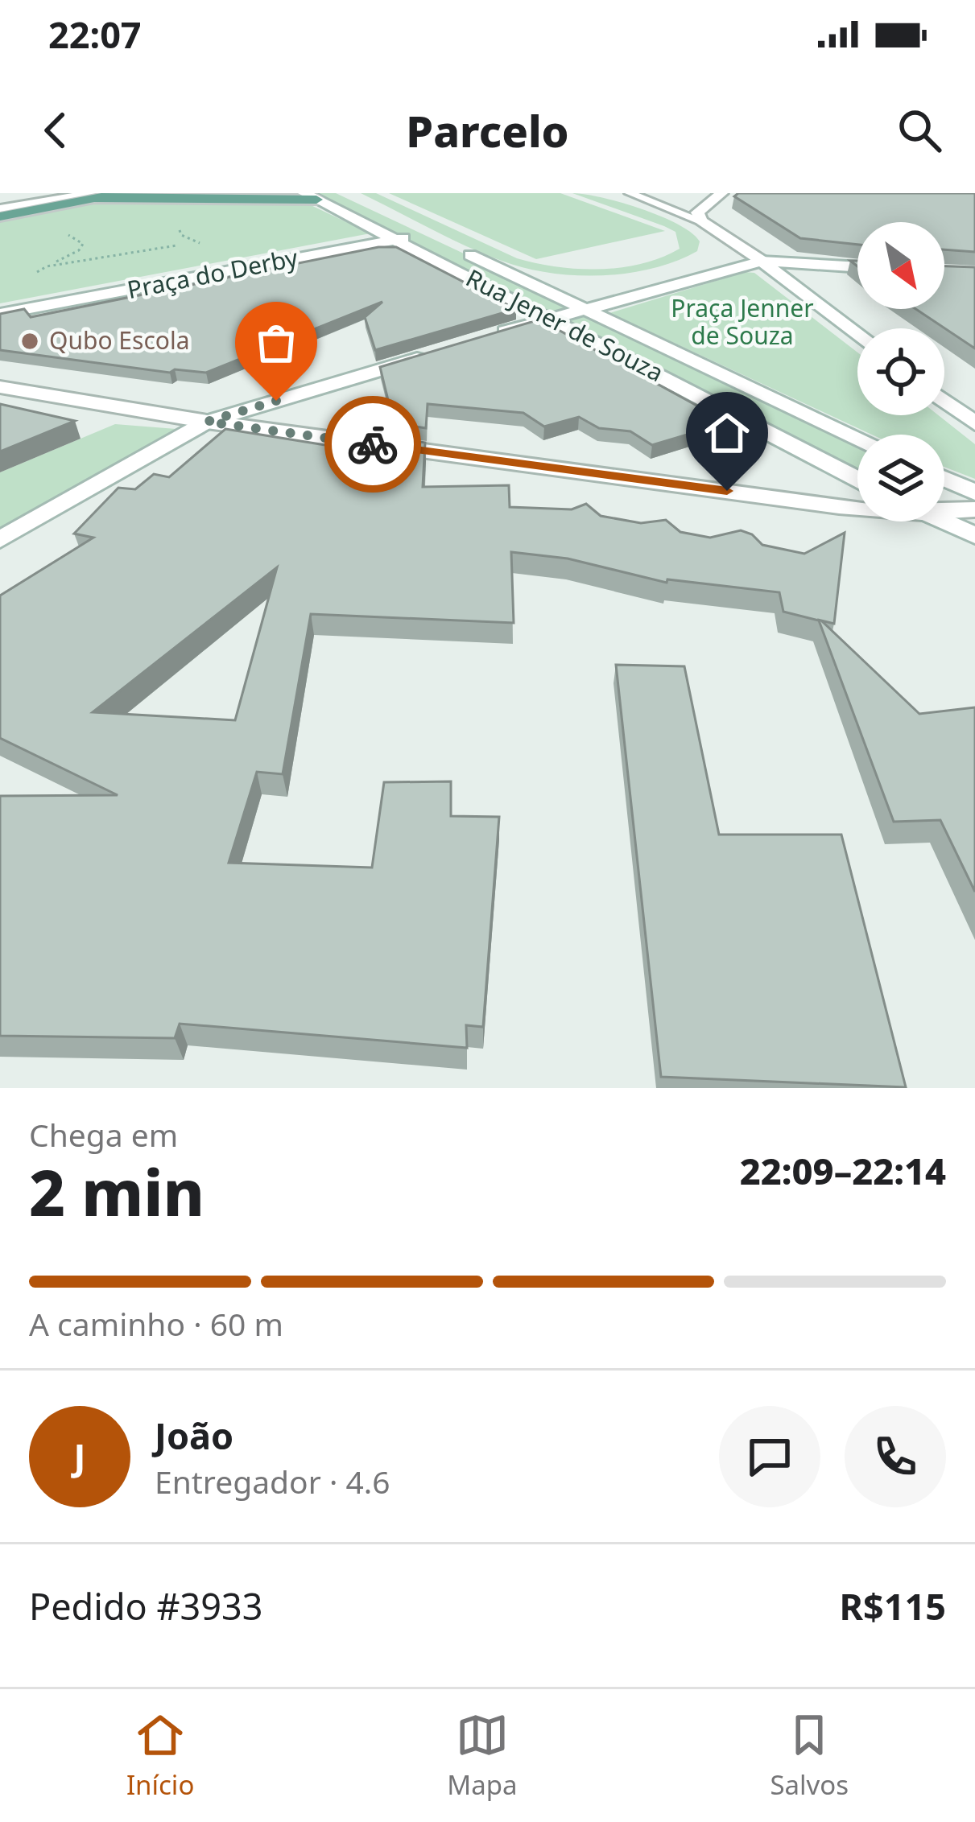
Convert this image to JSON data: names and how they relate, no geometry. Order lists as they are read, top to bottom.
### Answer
{
  "streets": {
    "street": ["Praça do Derby", "Rua Jener de Souza"]
  },
  "crossings": [
    ["Praça do Derby", "Rua Jener de Souza"]
  ],
  "parks": ["Praça Jenner de Souza"],
  "places": ["Qubo Escola"],
  "north": "bottom right",
  "page": {
    "status": "22:07",
    "header": "Parcelo",
    "heading": ["2 min", "Chega em", "22:09–22:14"],
    "panel": [
      "João",
      "Entregador · 4.6",
      "Pedido #3933",
      "R$115"
    ],
    "bar": "A caminho · 60 m",
    "round": "J",
    "tabs": ["Início", "Mapa", "Salvos"]
  }
}
